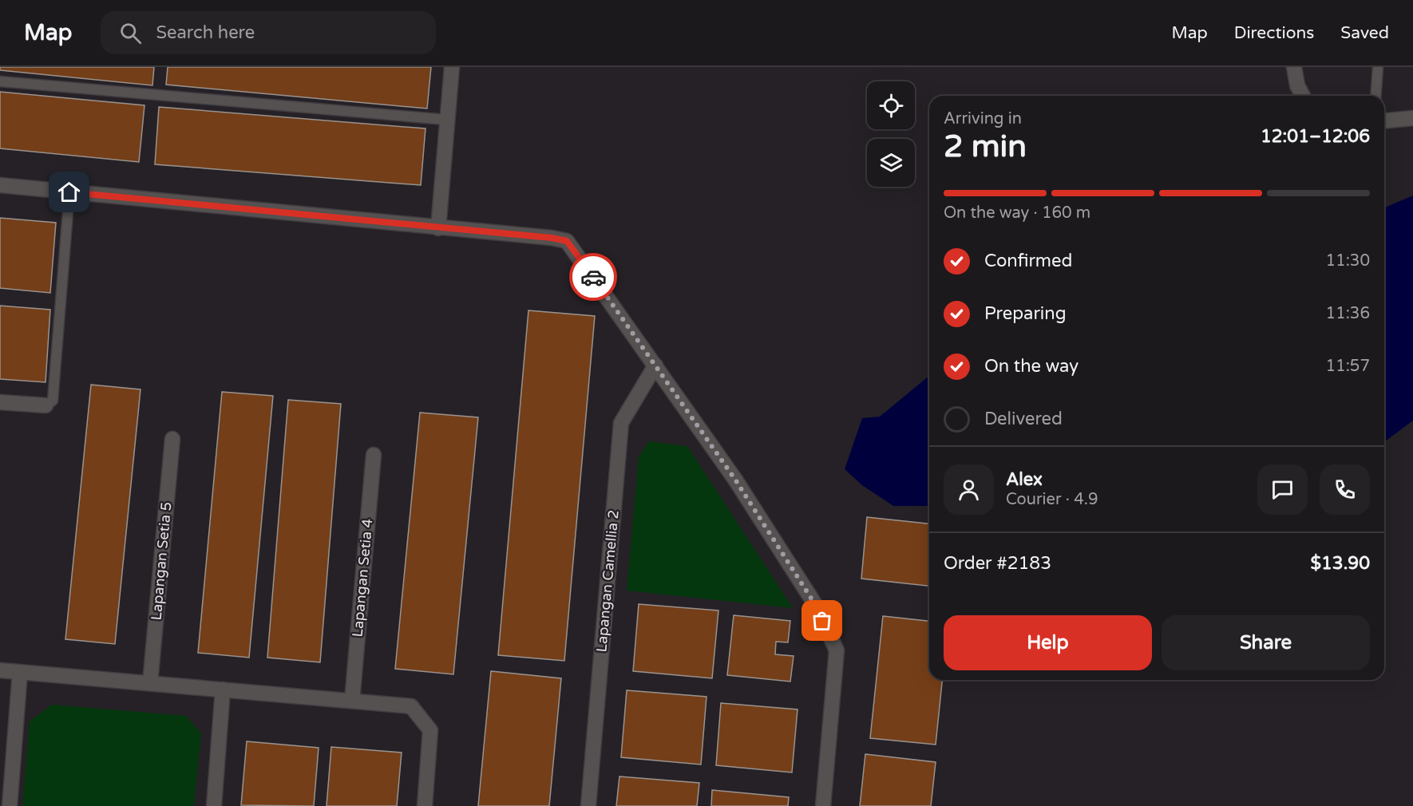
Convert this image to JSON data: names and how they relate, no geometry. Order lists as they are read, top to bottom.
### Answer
{
  "streets": {
    "street": ["Lapangan Setia 5", "Lapangan Setia 4", "Lapangan Camellia 2"]
  },
  "page": {
    "header": "Map",
    "search": "Search here",
    "nav": ["Map", "Directions", "Saved"],
    "heading": ["2 min", "Arriving in", "12:01–12:06"],
    "panel": [
      "Alex",
      "Courier · 4.9",
      "Order #2183",
      "$13.90"
    ],
    "bar": "On the way · 160 m",
    "list": [
      ["Confirmed", "11:30"],
      ["Preparing", "11:36"],
      ["On the way", "11:57"],
      "Delivered"
    ],
    "buttons": ["Help", "Share"]
  }
}
